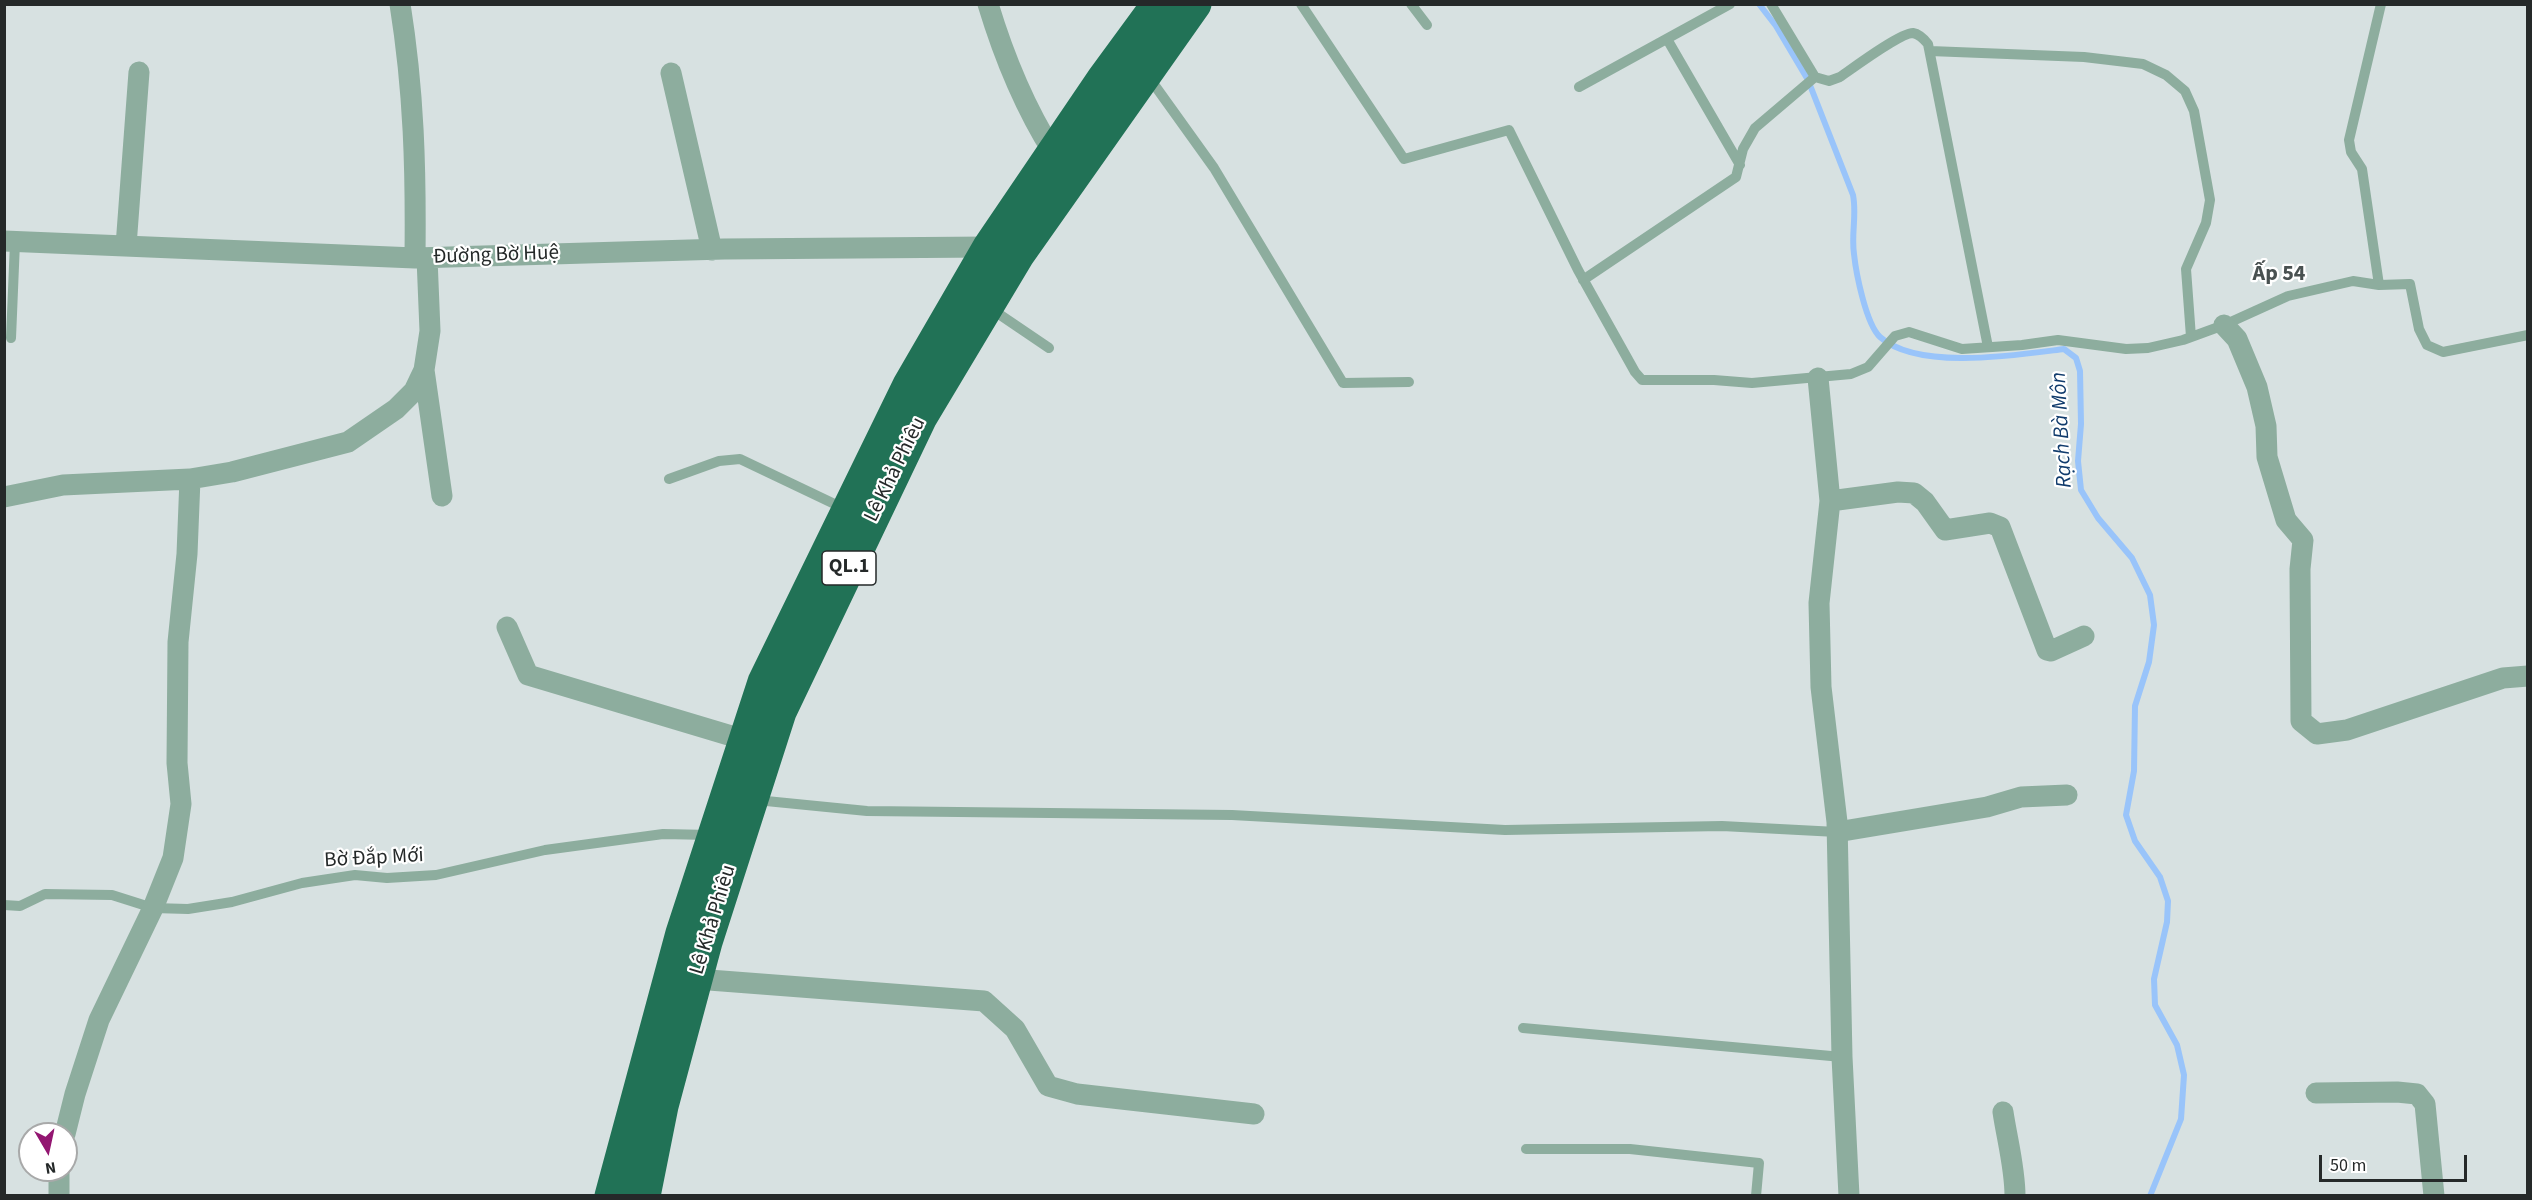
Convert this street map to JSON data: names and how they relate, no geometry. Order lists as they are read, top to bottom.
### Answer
{
  "streets": {
    "highway": ["Lê Khả Phiêu", "QL.1"],
    "street": ["Đường Bờ Huệ"],
    "lane": ["Bờ Đắp Mới"]
  },
  "crossings": [
    ["Đường Bờ Huệ", "Lê Khả Phiêu"],
    ["Lê Khả Phiêu", "Bờ Đắp Mới"]
  ],
  "districts": ["Ấp 54"],
  "water": ["Rạch Bà Môn"],
  "scale_bar": "50 m",
  "north": "bottom"
}
